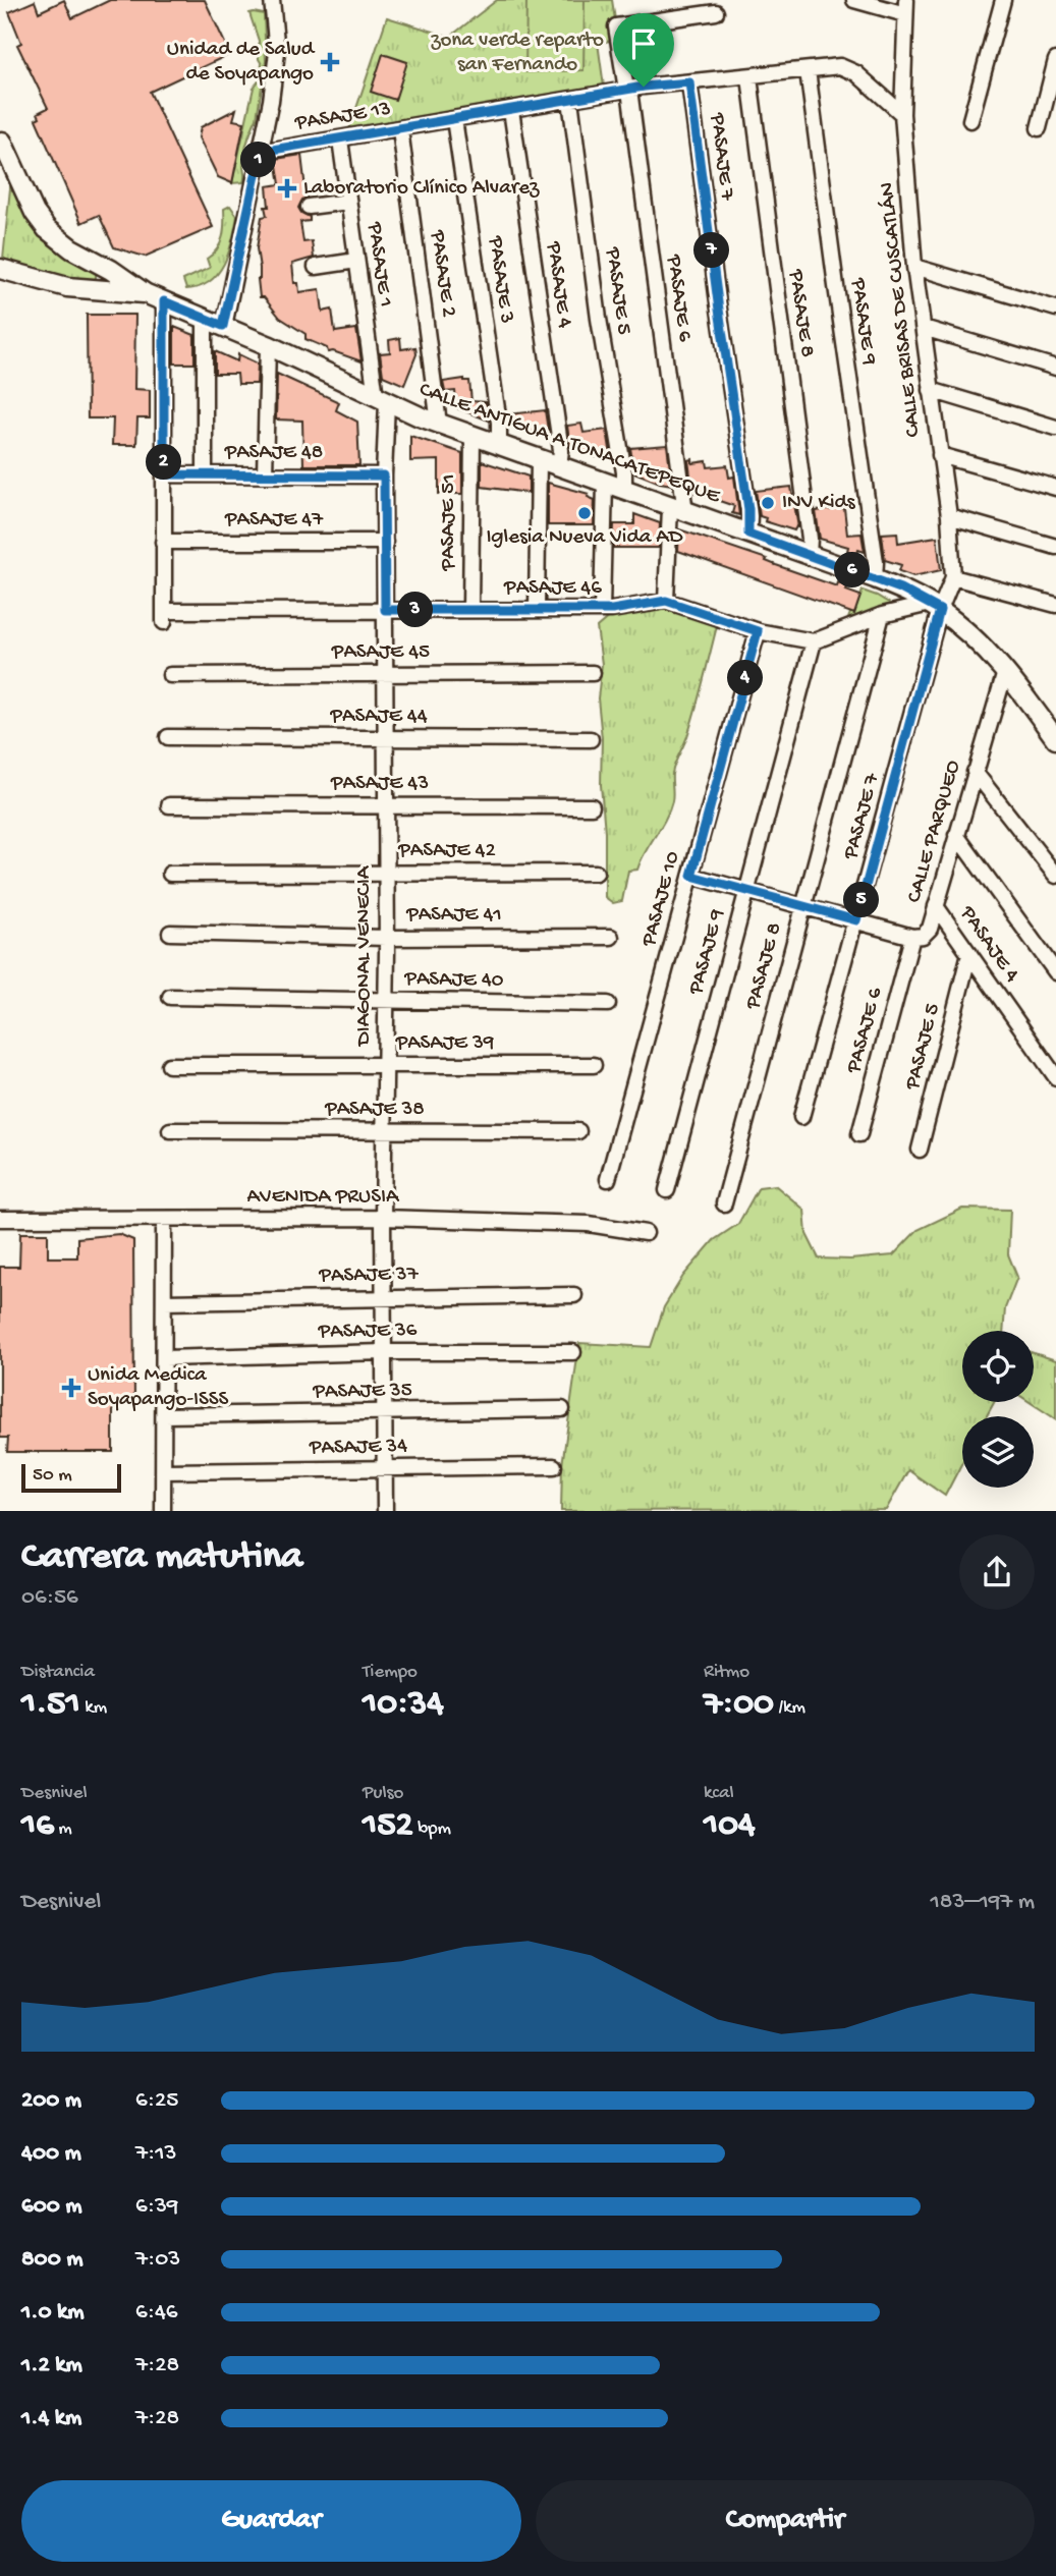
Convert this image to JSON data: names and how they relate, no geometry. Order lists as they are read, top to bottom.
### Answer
{
  "streets": {
    "main road": ["CALLE ANTIGUA A TONACATEPEQUE"],
    "street": [
      "PASAJE 13",
      "PASAJE 7",
      "PASAJE 1",
      "PASAJE 2",
      "PASAJE 3",
      "PASAJE 4",
      "PASAJE 5",
      "PASAJE 6",
      "CALLE BRISAS DE CUSCATLÁN",
      "PASAJE 8",
      "PASAJE 9",
      "PASAJE 48",
      "PASAJE 47",
      "PASAJE 51",
      "PASAJE 46",
      "PASAJE 45",
      "PASAJE 44",
      "PASAJE 43",
      "CALLE PARQUEO",
      "PASAJE 42",
      "PASAJE 10",
      "PASAJE 41",
      "DIAGONAL VENECIA",
      "PASAJE 40",
      "PASAJE 39",
      "PASAJE 38",
      "AVENIDA PRUSIA",
      "PASAJE 37",
      "PASAJE 36",
      "PASAJE 35",
      "PASAJE 34"
    ]
  },
  "crossings": [
    ["PASAJE 13", "PASAJE 7"],
    ["PASAJE 13", "PASAJE 1"],
    ["PASAJE 13", "PASAJE 2"],
    ["PASAJE 13", "PASAJE 3"],
    ["PASAJE 13", "PASAJE 4"],
    ["PASAJE 13", "PASAJE 5"],
    ["PASAJE 13", "PASAJE 6"],
    ["PASAJE 13", "CALLE BRISAS DE CUSCATLÁN"],
    ["PASAJE 13", "PASAJE 8"],
    ["PASAJE 13", "PASAJE 9"],
    ["PASAJE 7", "CALLE BRISAS DE CUSCATLÁN"],
    ["PASAJE 7", "CALLE ANTIGUA A TONACATEPEQUE"],
    ["PASAJE 1", "CALLE ANTIGUA A TONACATEPEQUE"],
    ["PASAJE 1", "DIAGONAL VENECIA"],
    ["PASAJE 2", "CALLE ANTIGUA A TONACATEPEQUE"],
    ["PASAJE 3", "CALLE ANTIGUA A TONACATEPEQUE"],
    ["PASAJE 4", "PASAJE 5"],
    ["PASAJE 4", "CALLE ANTIGUA A TONACATEPEQUE"],
    ["PASAJE 4", "CALLE PARQUEO"],
    ["PASAJE 5", "CALLE ANTIGUA A TONACATEPEQUE"],
    ["PASAJE 6", "CALLE ANTIGUA A TONACATEPEQUE"],
    ["PASAJE 6", "PASAJE 46"],
    ["PASAJE 6", "CALLE PARQUEO"],
    ["CALLE BRISAS DE CUSCATLÁN", "CALLE ANTIGUA A TONACATEPEQUE"],
    ["PASAJE 8", "CALLE ANTIGUA A TONACATEPEQUE"],
    ["PASAJE 9", "CALLE ANTIGUA A TONACATEPEQUE"],
    ["PASAJE 9", "PASAJE 46"],
    ["CALLE ANTIGUA A TONACATEPEQUE", "PASAJE 51"],
    ["CALLE ANTIGUA A TONACATEPEQUE", "CALLE PARQUEO"],
    ["CALLE ANTIGUA A TONACATEPEQUE", "DIAGONAL VENECIA"],
    ["PASAJE 48", "DIAGONAL VENECIA"],
    ["PASAJE 47", "PASAJE 46"],
    ["PASAJE 47", "DIAGONAL VENECIA"],
    ["PASAJE 51", "PASAJE 46"],
    ["PASAJE 46", "PASAJE 10"],
    ["PASAJE 46", "DIAGONAL VENECIA"],
    ["PASAJE 45", "DIAGONAL VENECIA"],
    ["PASAJE 44", "DIAGONAL VENECIA"],
    ["PASAJE 43", "DIAGONAL VENECIA"],
    ["PASAJE 42", "DIAGONAL VENECIA"],
    ["PASAJE 41", "DIAGONAL VENECIA"],
    ["DIAGONAL VENECIA", "PASAJE 40"],
    ["DIAGONAL VENECIA", "PASAJE 39"],
    ["DIAGONAL VENECIA", "PASAJE 38"],
    ["DIAGONAL VENECIA", "AVENIDA PRUSIA"],
    ["DIAGONAL VENECIA", "PASAJE 37"],
    ["DIAGONAL VENECIA", "PASAJE 36"],
    ["DIAGONAL VENECIA", "PASAJE 35"],
    ["DIAGONAL VENECIA", "PASAJE 34"]
  ],
  "parks": ["zona verde reparto san Fernando"],
  "places": {
    "health": ["Unidad de Salud de Soyapango", "Laboratorio Clínico Alvarez", "Unida Medica Soyapango-ISSS"],
    "other": ["INV Kids", "Iglesia Nueva Vida AD"]
  },
  "scale_bar": "50 m",
  "page": {
    "pins": [
      "1",
      "7",
      "2",
      "6",
      "3",
      "4",
      "5"
    ],
    "scale": "50 m",
    "heading": ["Carrera matutina", "06:56"],
    "stats": [
      ["Distancia", "1.51 km"],
      ["Tiempo", "10:34"],
      ["Ritmo", "7:00 /km"],
      ["Desnivel", "16 m"],
      ["Pulso", "152 bpm"],
      ["kcal", "104"]
    ],
    "chart": ["Desnivel", "183–197 m"],
    "list": [
      {
        "name": "200 m",
        "note": "6:25"
      },
      {
        "name": "400 m",
        "note": "7:13"
      },
      {
        "name": "600 m",
        "note": "6:39"
      },
      {
        "name": "800 m",
        "note": "7:03"
      },
      {
        "name": "1.0 km",
        "note": "6:46"
      },
      {
        "name": "1.2 km",
        "note": "7:28"
      },
      {
        "name": "1.4 km",
        "note": "7:28"
      }
    ],
    "buttons": ["Guardar", "Compartir"]
  }
}
